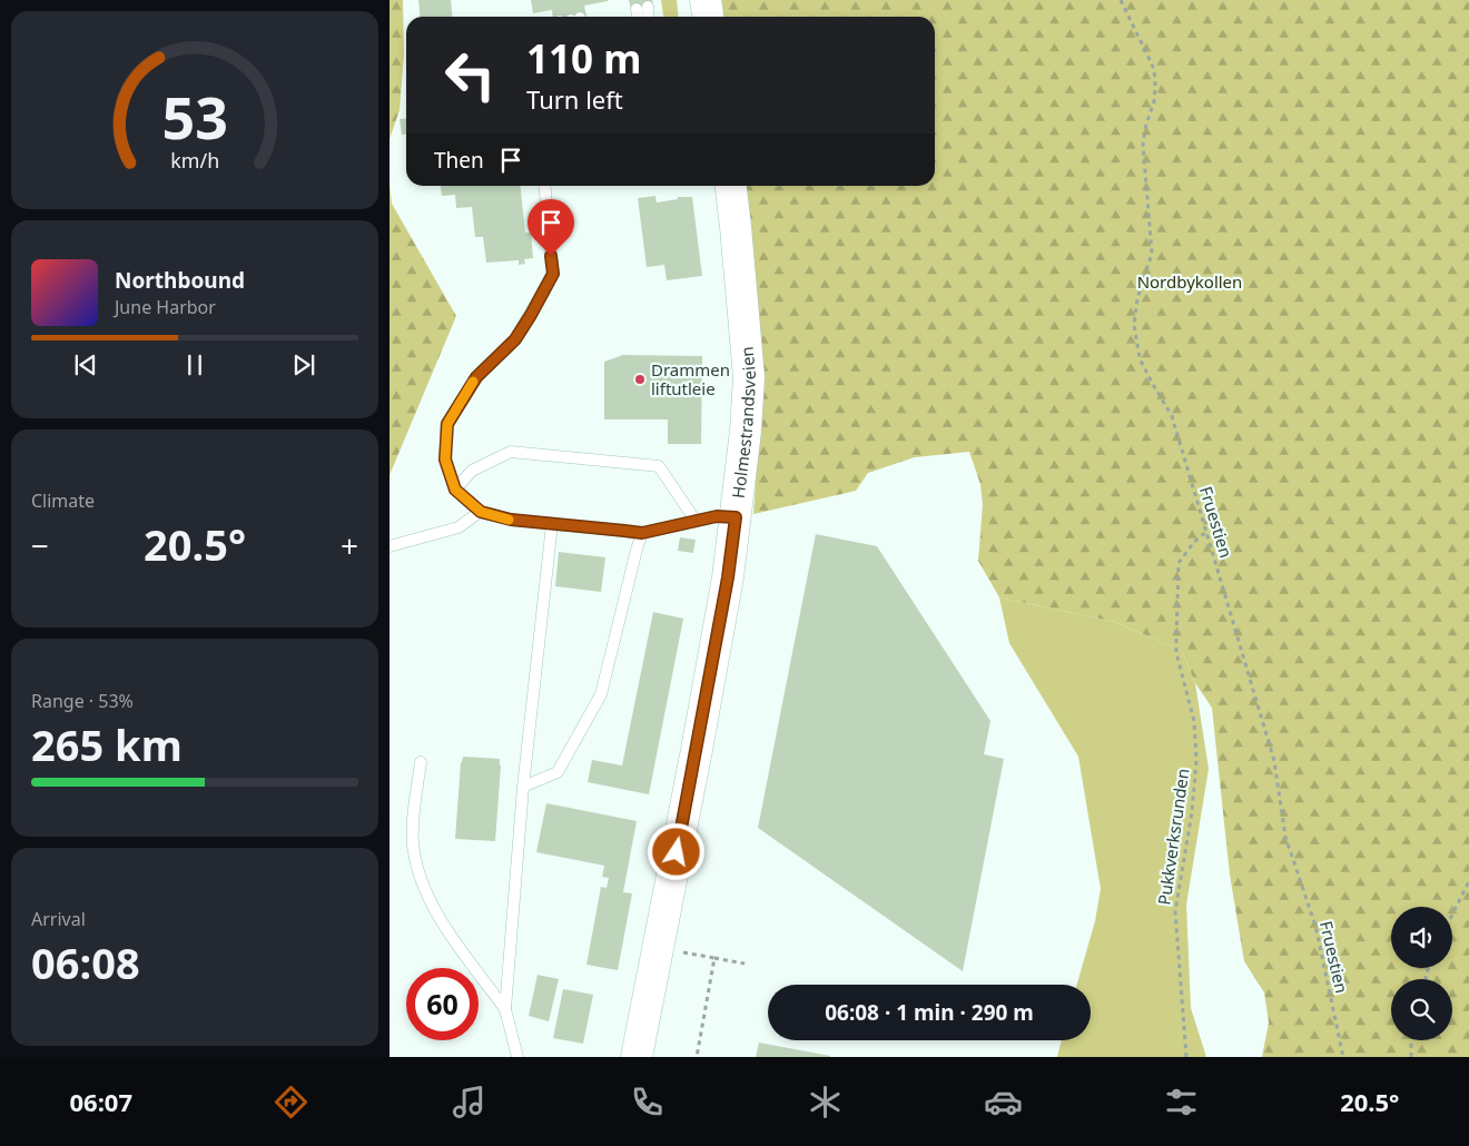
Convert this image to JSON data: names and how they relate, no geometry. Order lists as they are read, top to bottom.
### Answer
{
  "streets": {
    "main road": ["Holmestrandsveien"],
    "path": ["Fruestien", "Pukkverksrunden"]
  },
  "crossings": [
    ["Fruestien", "Pukkverksrunden"]
  ],
  "parks": ["Nordbykollen"],
  "places": ["Drammen liftutleie"],
  "page": {
    "turn": ["110 m", "Turn left"],
    "then": "Then",
    "song": ["Northbound", "June Harbor"],
    "tile": [
      "Climate",
      ["Range · 53%", "265 km"],
      ["Arrival", "06:08"]
    ],
    "heat": ["−", "20.5°", "+"],
    "limit": "60",
    "trip": "06:08 · 1 min · 290 m",
    "tabs": ["06:07", "20.5°"],
    "gauge": ["53", "km/h"]
  }
}
